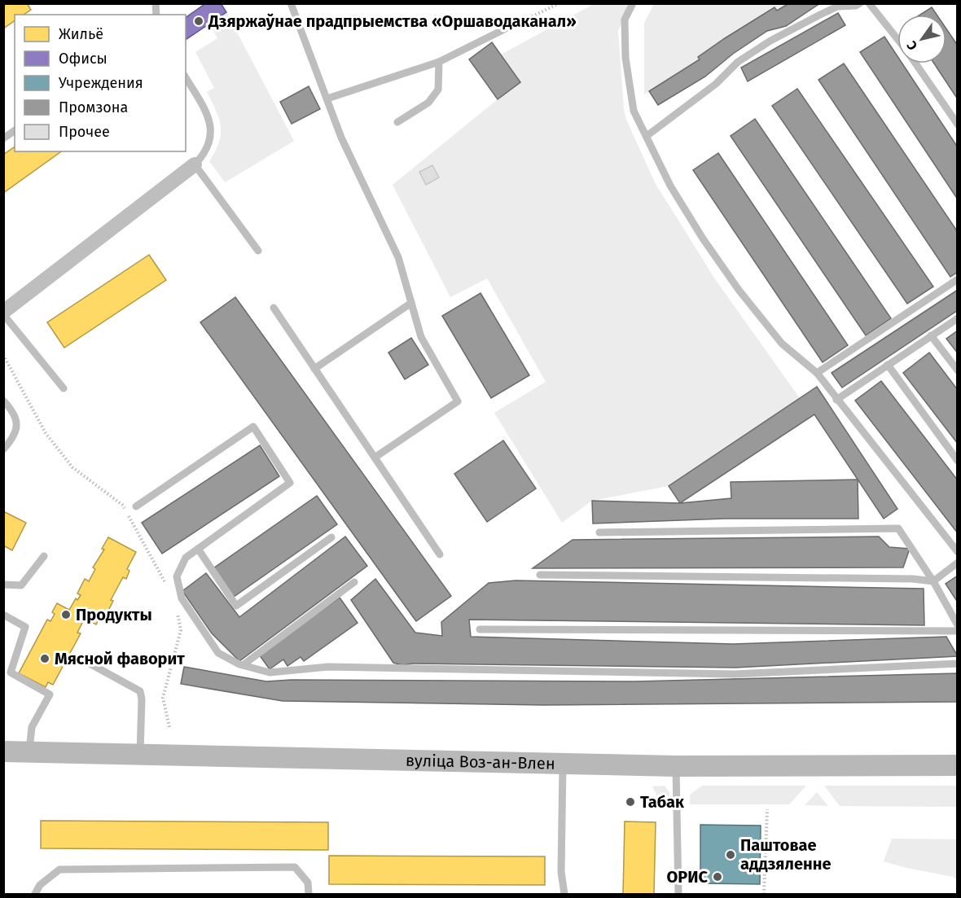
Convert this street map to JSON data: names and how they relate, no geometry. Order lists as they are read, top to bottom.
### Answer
{
  "streets": {
    "main road": ["вуліца Воз-ан-Влен"]
  },
  "places": [
    "Дзяржаўнае прадпрыемства «Оршаводаканал»",
    "Продукты",
    "Мясной фаворит",
    "Табак",
    "Паштовае аддзяленне",
    "ОРИС"
  ],
  "legend": [
    "Жильё",
    "Офисы",
    "Учреждения",
    "Промзона",
    "Прочее"
  ],
  "north": "bottom left"
}
